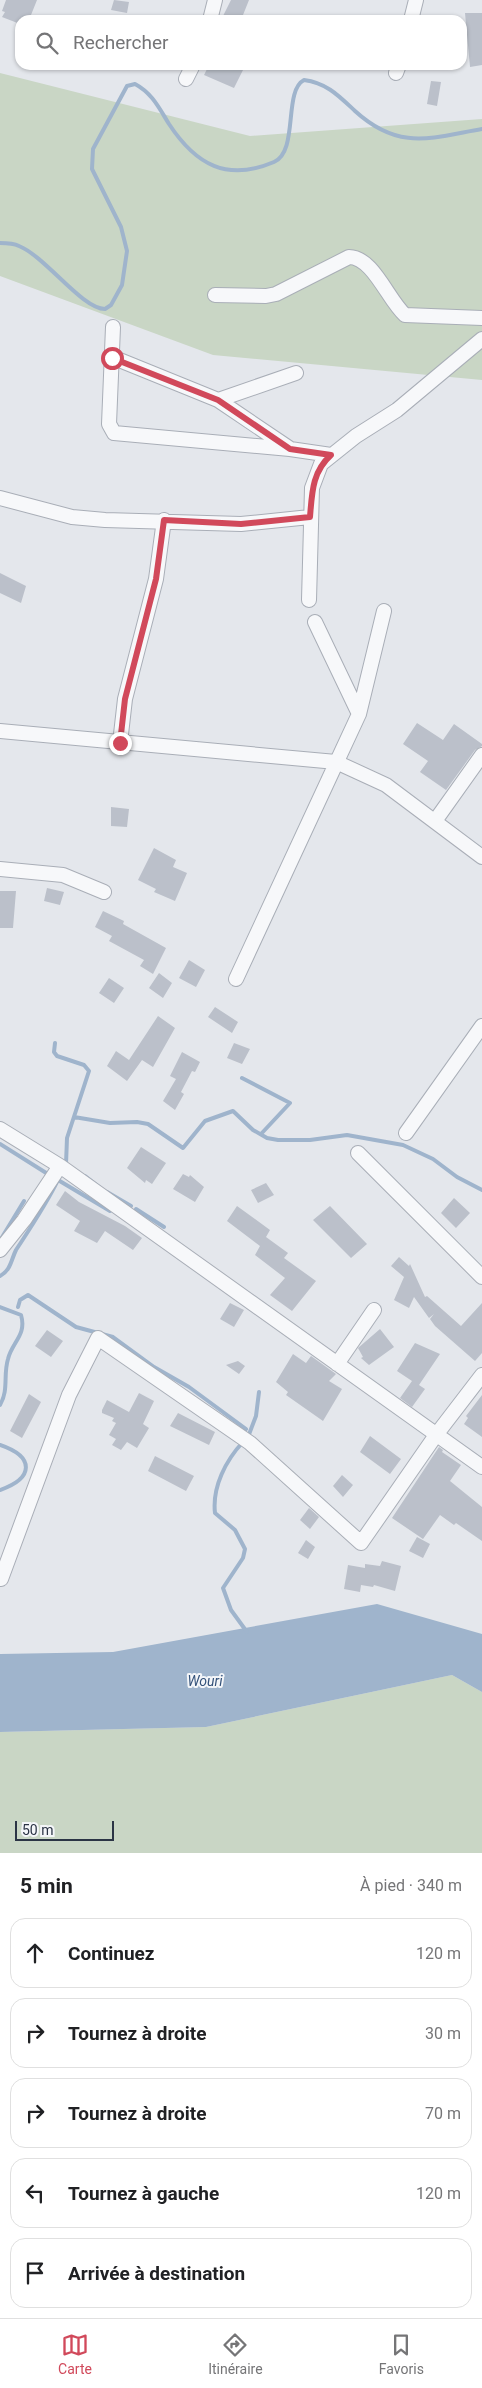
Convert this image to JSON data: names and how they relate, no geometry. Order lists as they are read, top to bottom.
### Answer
{
  "water": ["Wouri"],
  "scale_bar": "50 m",
  "page": {
    "search": "Rechercher",
    "scale": "50 m",
    "heading": ["5 min", "À pied · 340 m"],
    "list": [
      ["Continuez", "120 m"],
      ["Tournez à droite", "30 m"],
      ["Tournez à droite", "70 m"],
      ["Tournez à gauche", "120 m"],
      "Arrivée à destination"
    ],
    "nav": ["Carte", "Itinéraire", "Favoris"]
  }
}
